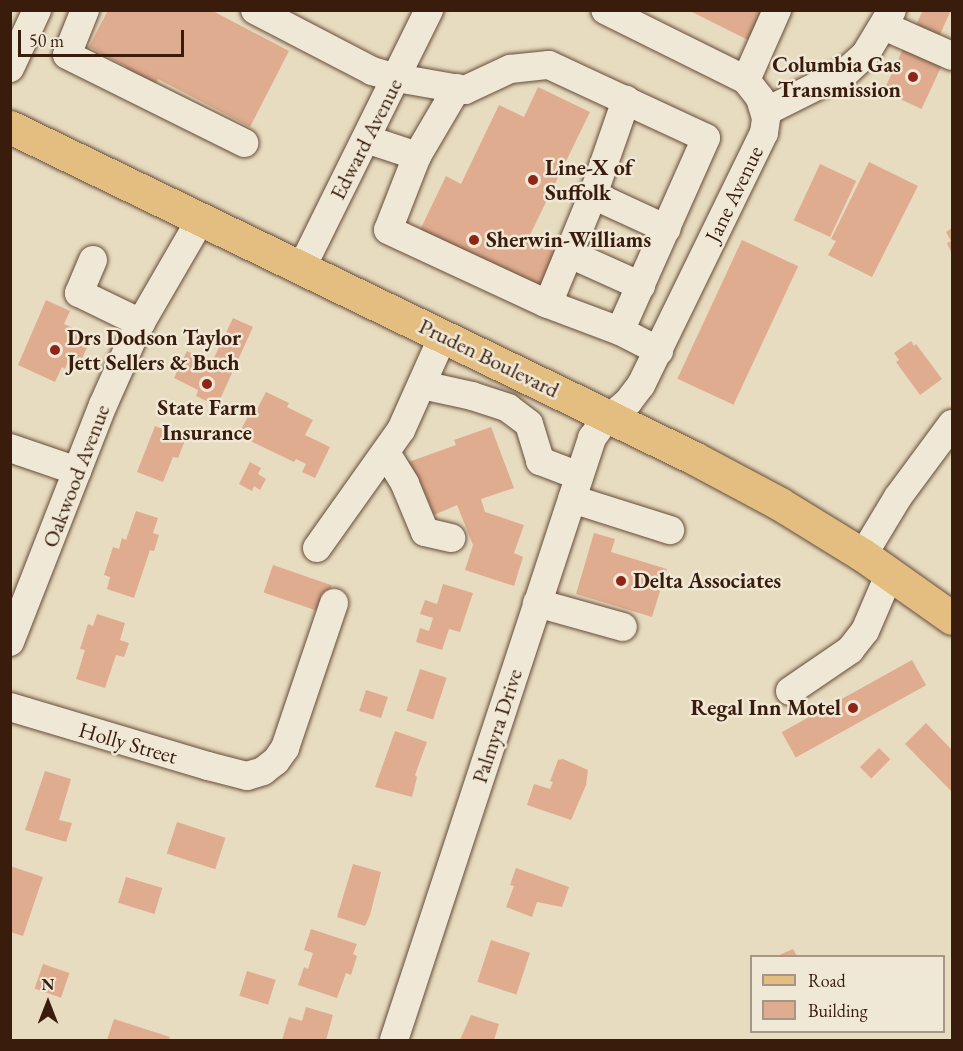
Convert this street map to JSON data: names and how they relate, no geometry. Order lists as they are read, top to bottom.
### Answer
{
  "streets": {
    "main road": ["Pruden Boulevard"],
    "street": [
      "Edward Avenue",
      "Jane Avenue",
      "Oakwood Avenue",
      "Palmyra Drive",
      "Holly Street"
    ]
  },
  "crossings": [
    ["Edward Avenue", "Pruden Boulevard"],
    ["Jane Avenue", "Pruden Boulevard"],
    ["Jane Avenue", "Palmyra Drive"],
    ["Pruden Boulevard", "Oakwood Avenue"],
    ["Pruden Boulevard", "Palmyra Drive"]
  ],
  "places": [
    "Columbia Gas Transmission",
    "Line-X of Suffolk",
    "Sherwin-Williams",
    "Drs Dodson Taylor Jett Sellers & Buch",
    "State Farm Insurance",
    "Delta Associates",
    "Regal Inn Motel"
  ],
  "legend": ["Road", "Building"],
  "scale_bar": "50 m",
  "north": "top"
}
